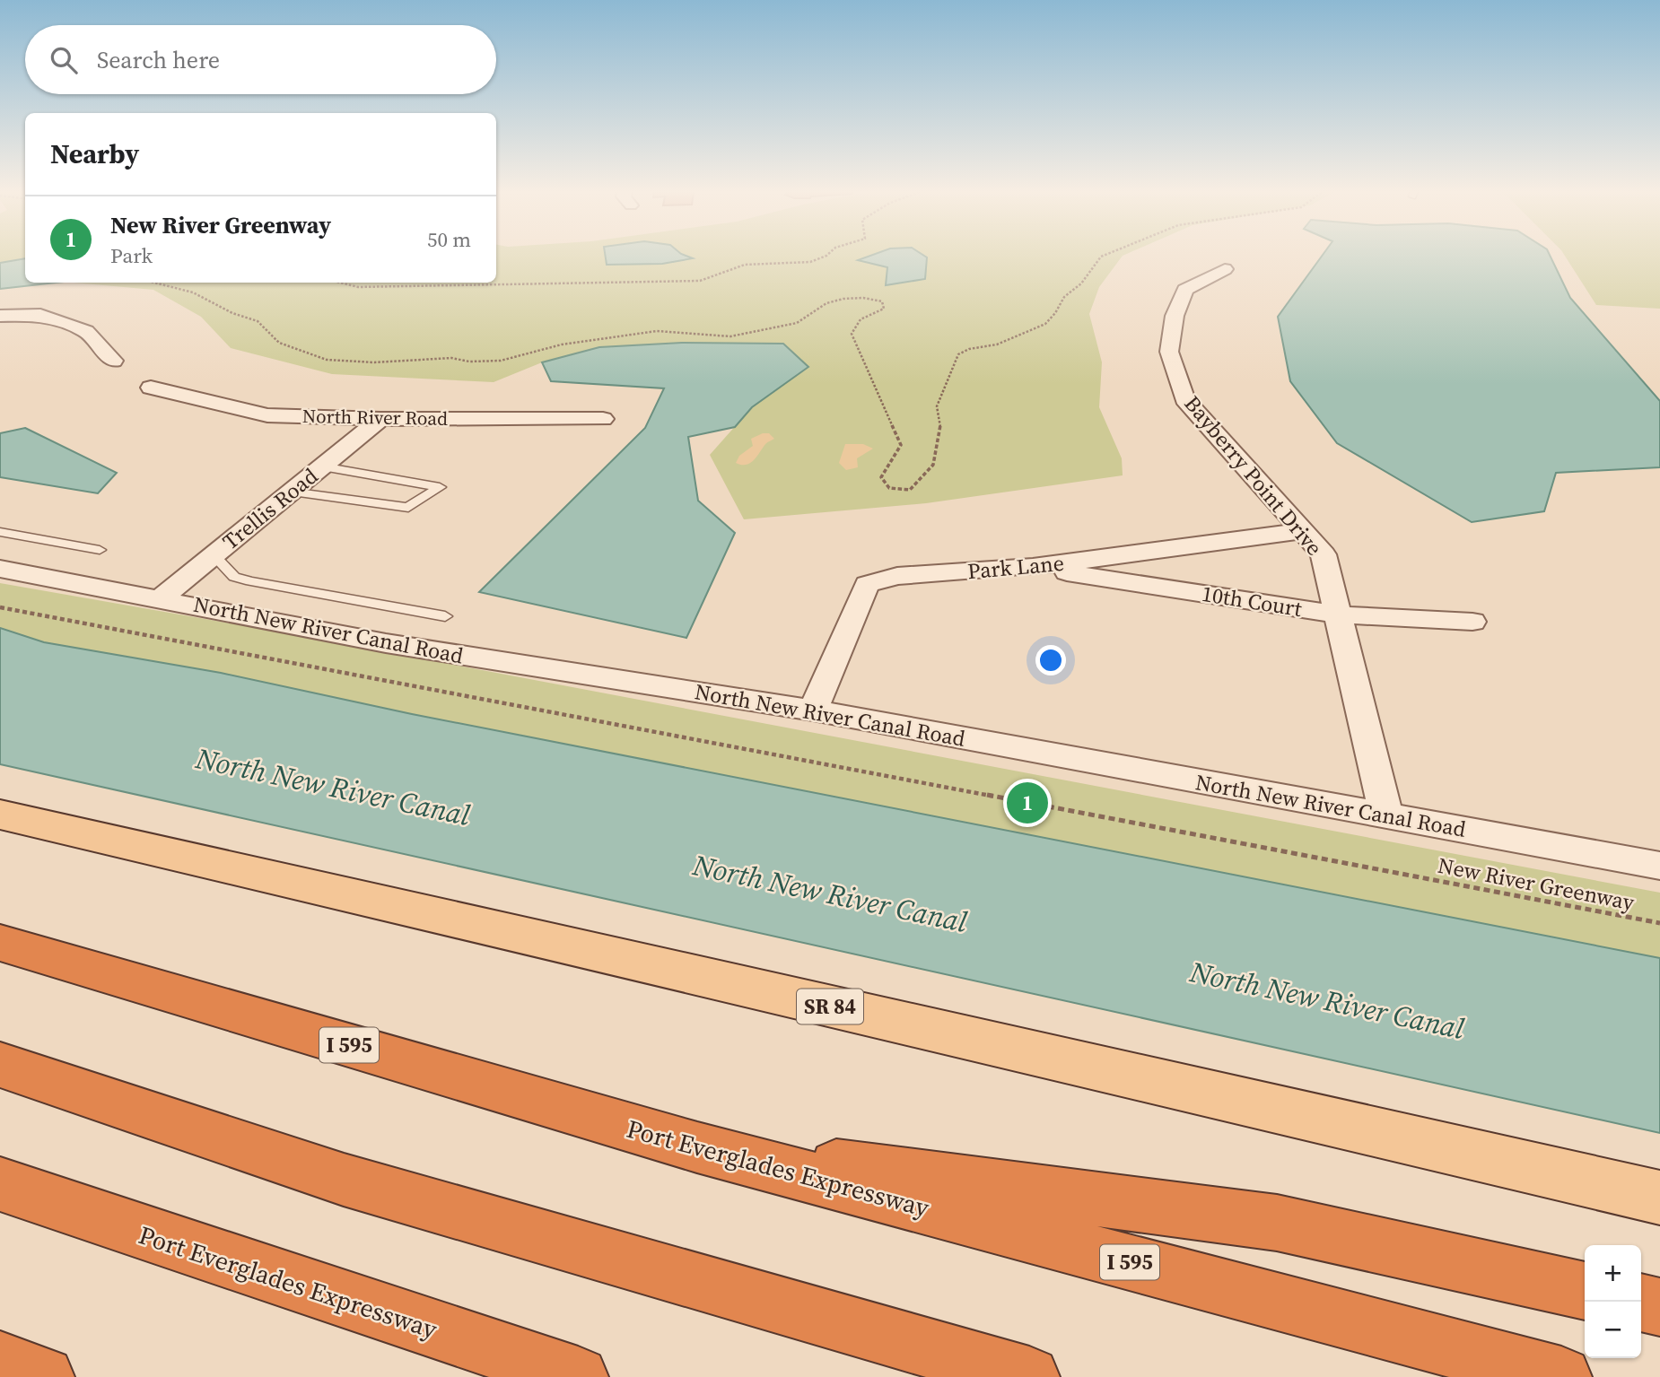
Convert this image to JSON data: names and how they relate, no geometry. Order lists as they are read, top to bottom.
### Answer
{
  "streets": {
    "highway": ["I 595", "Port Everglades Expressway"],
    "main road": ["SR 84"],
    "street": [
      "North River Road",
      "Bayberry Point Drive",
      "Trellis Road",
      "Park Lane",
      "10th Court",
      "North New River Canal Road"
    ],
    "path": ["New River Greenway"]
  },
  "crossings": [
    ["North River Road", "Trellis Road"],
    ["Bayberry Point Drive", "Park Lane"],
    ["Bayberry Point Drive", "10th Court"],
    ["Bayberry Point Drive", "North New River Canal Road"],
    ["Trellis Road", "North New River Canal Road"],
    ["Park Lane", "10th Court"],
    ["Park Lane", "North New River Canal Road"]
  ],
  "water": ["North New River Canal"],
  "page": {
    "search": "Search here",
    "heading": "Nearby",
    "list": [
      {
        "mark": "1",
        "name": "New River Greenway",
        "note": "Park",
        "value": "50 m"
      }
    ],
    "pins": "1",
    "map_buttons": ["+", "−"]
  }
}
